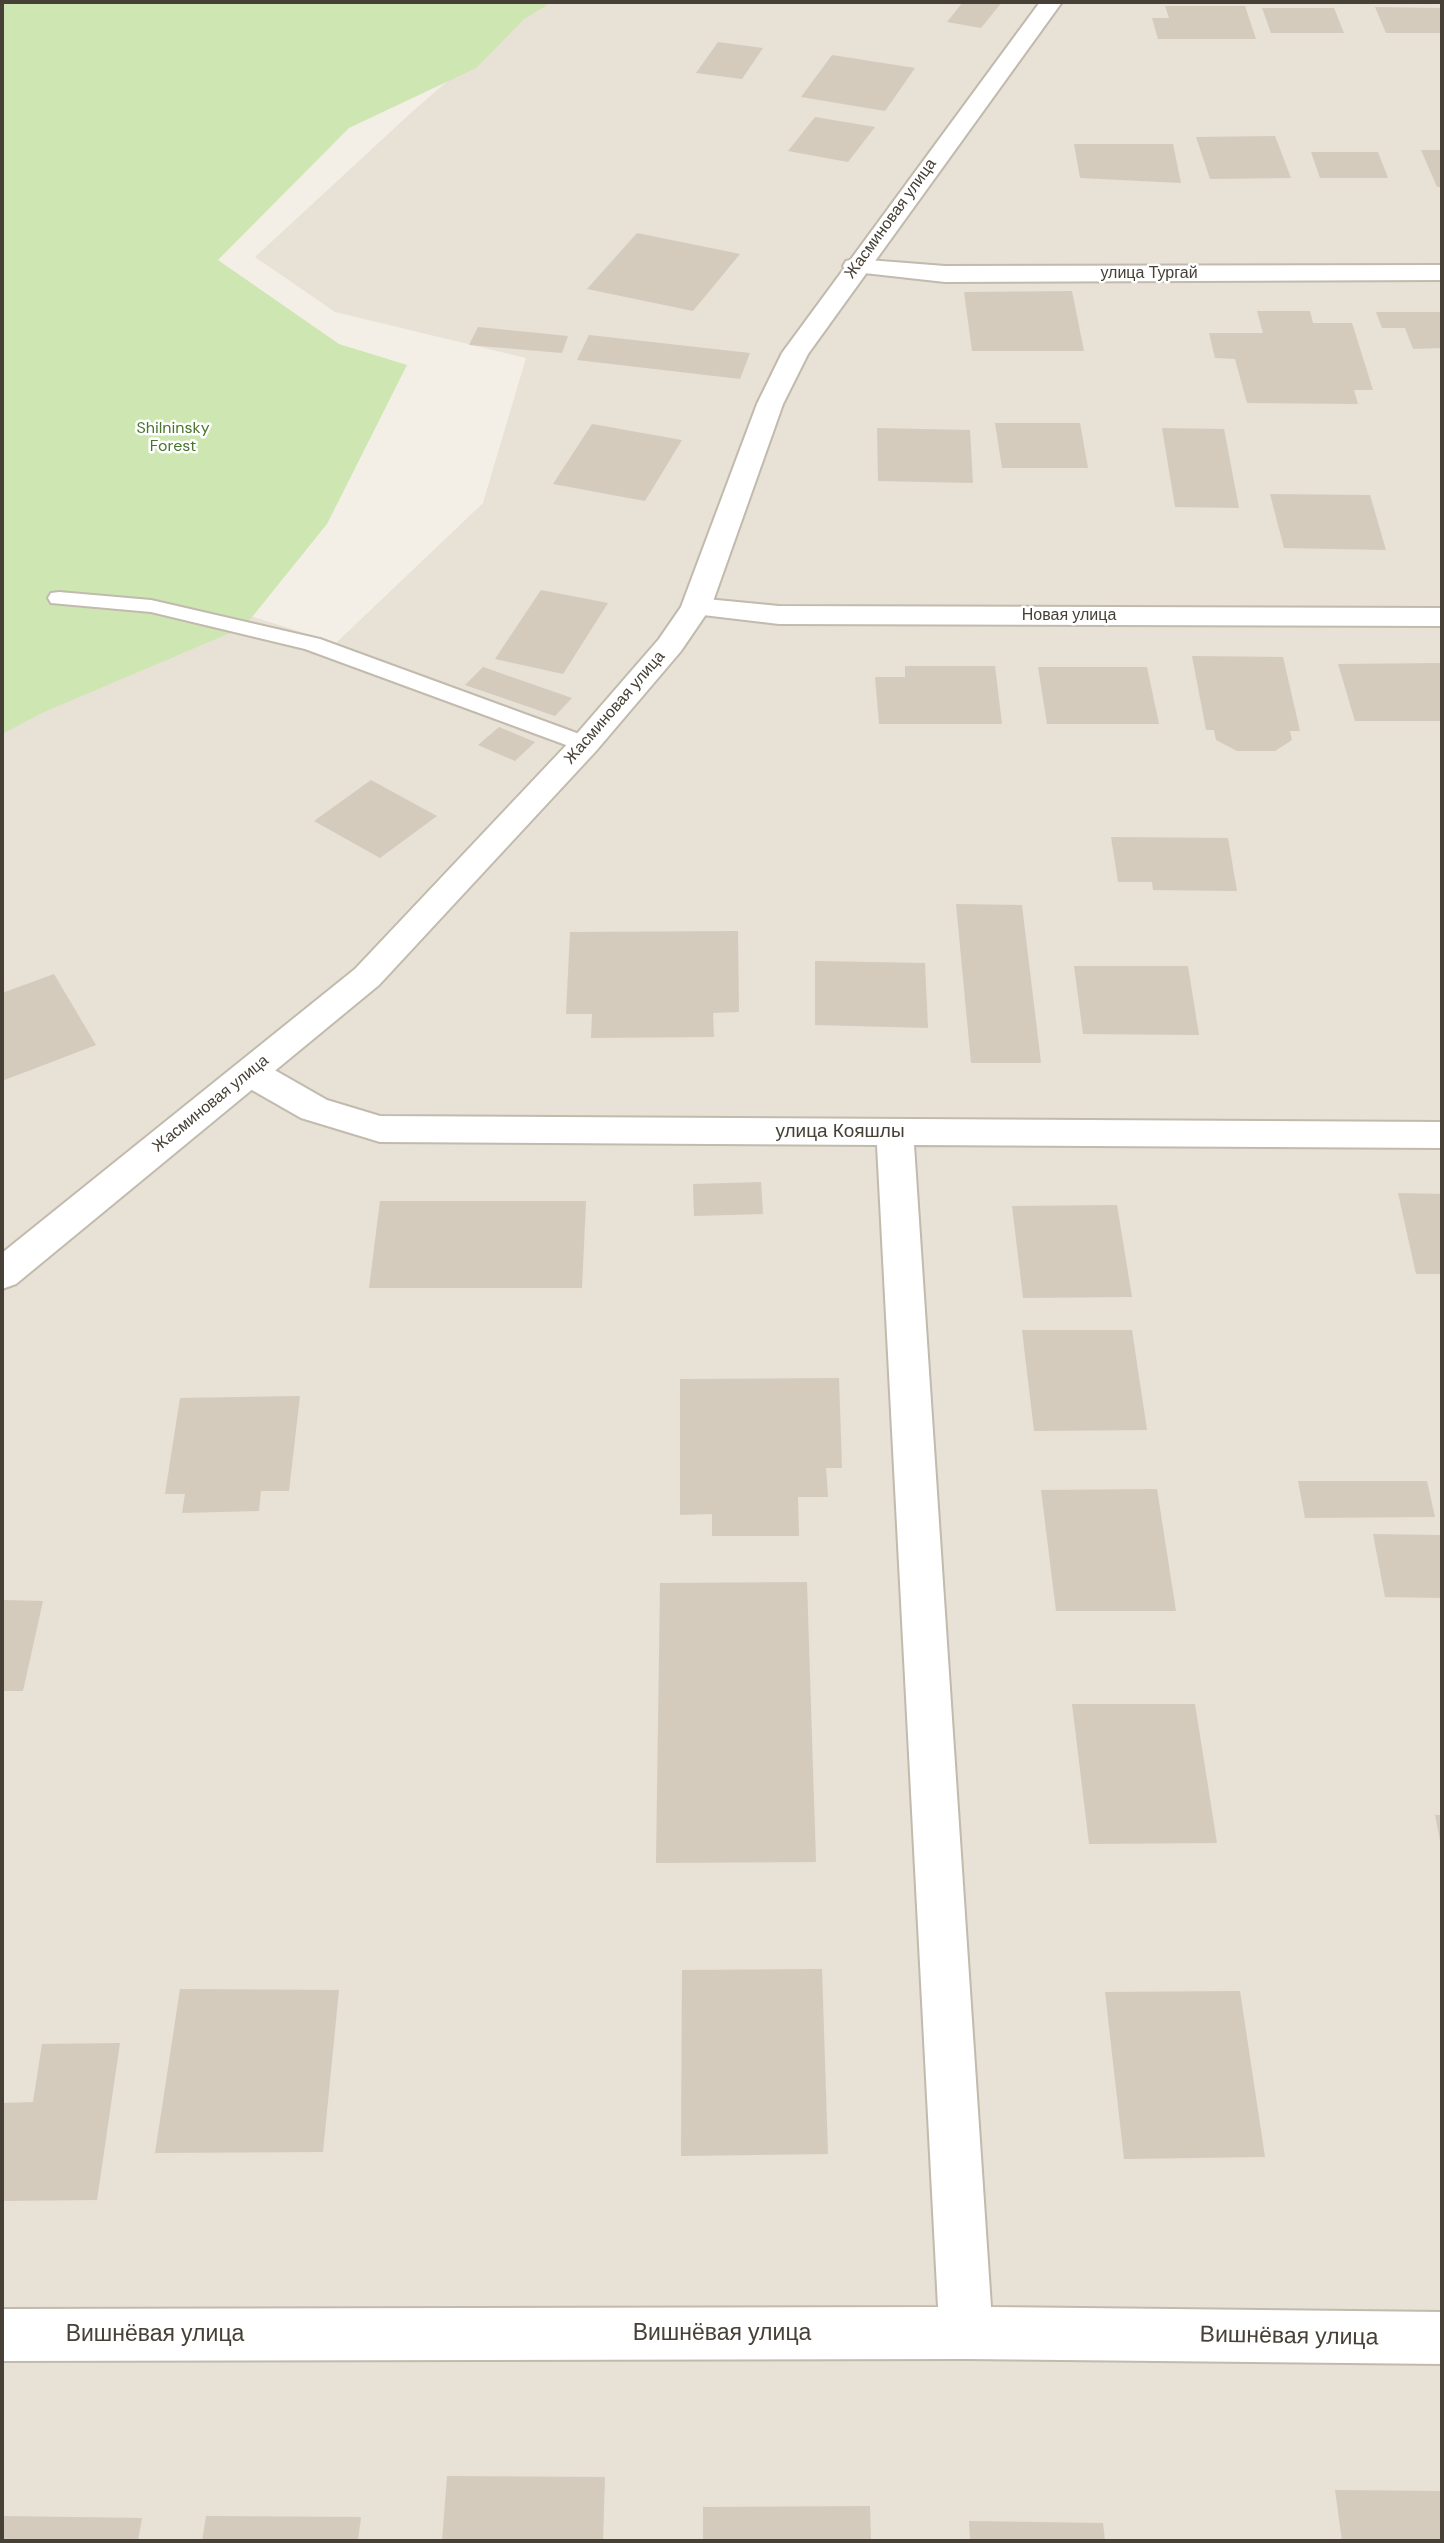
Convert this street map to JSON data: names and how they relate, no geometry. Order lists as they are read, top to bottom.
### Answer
{
  "streets": {
    "street": [
      "Жасминовая улица",
      "улица Тургай",
      "Новая улица",
      "улица Кояшлы",
      "Вишнёвая улица"
    ]
  },
  "crossings": [
    ["Жасминовая улица", "улица Тургай"],
    ["Жасминовая улица", "Новая улица"],
    ["Жасминовая улица", "улица Кояшлы"]
  ],
  "parks": ["Shilninsky Forest"]
}
